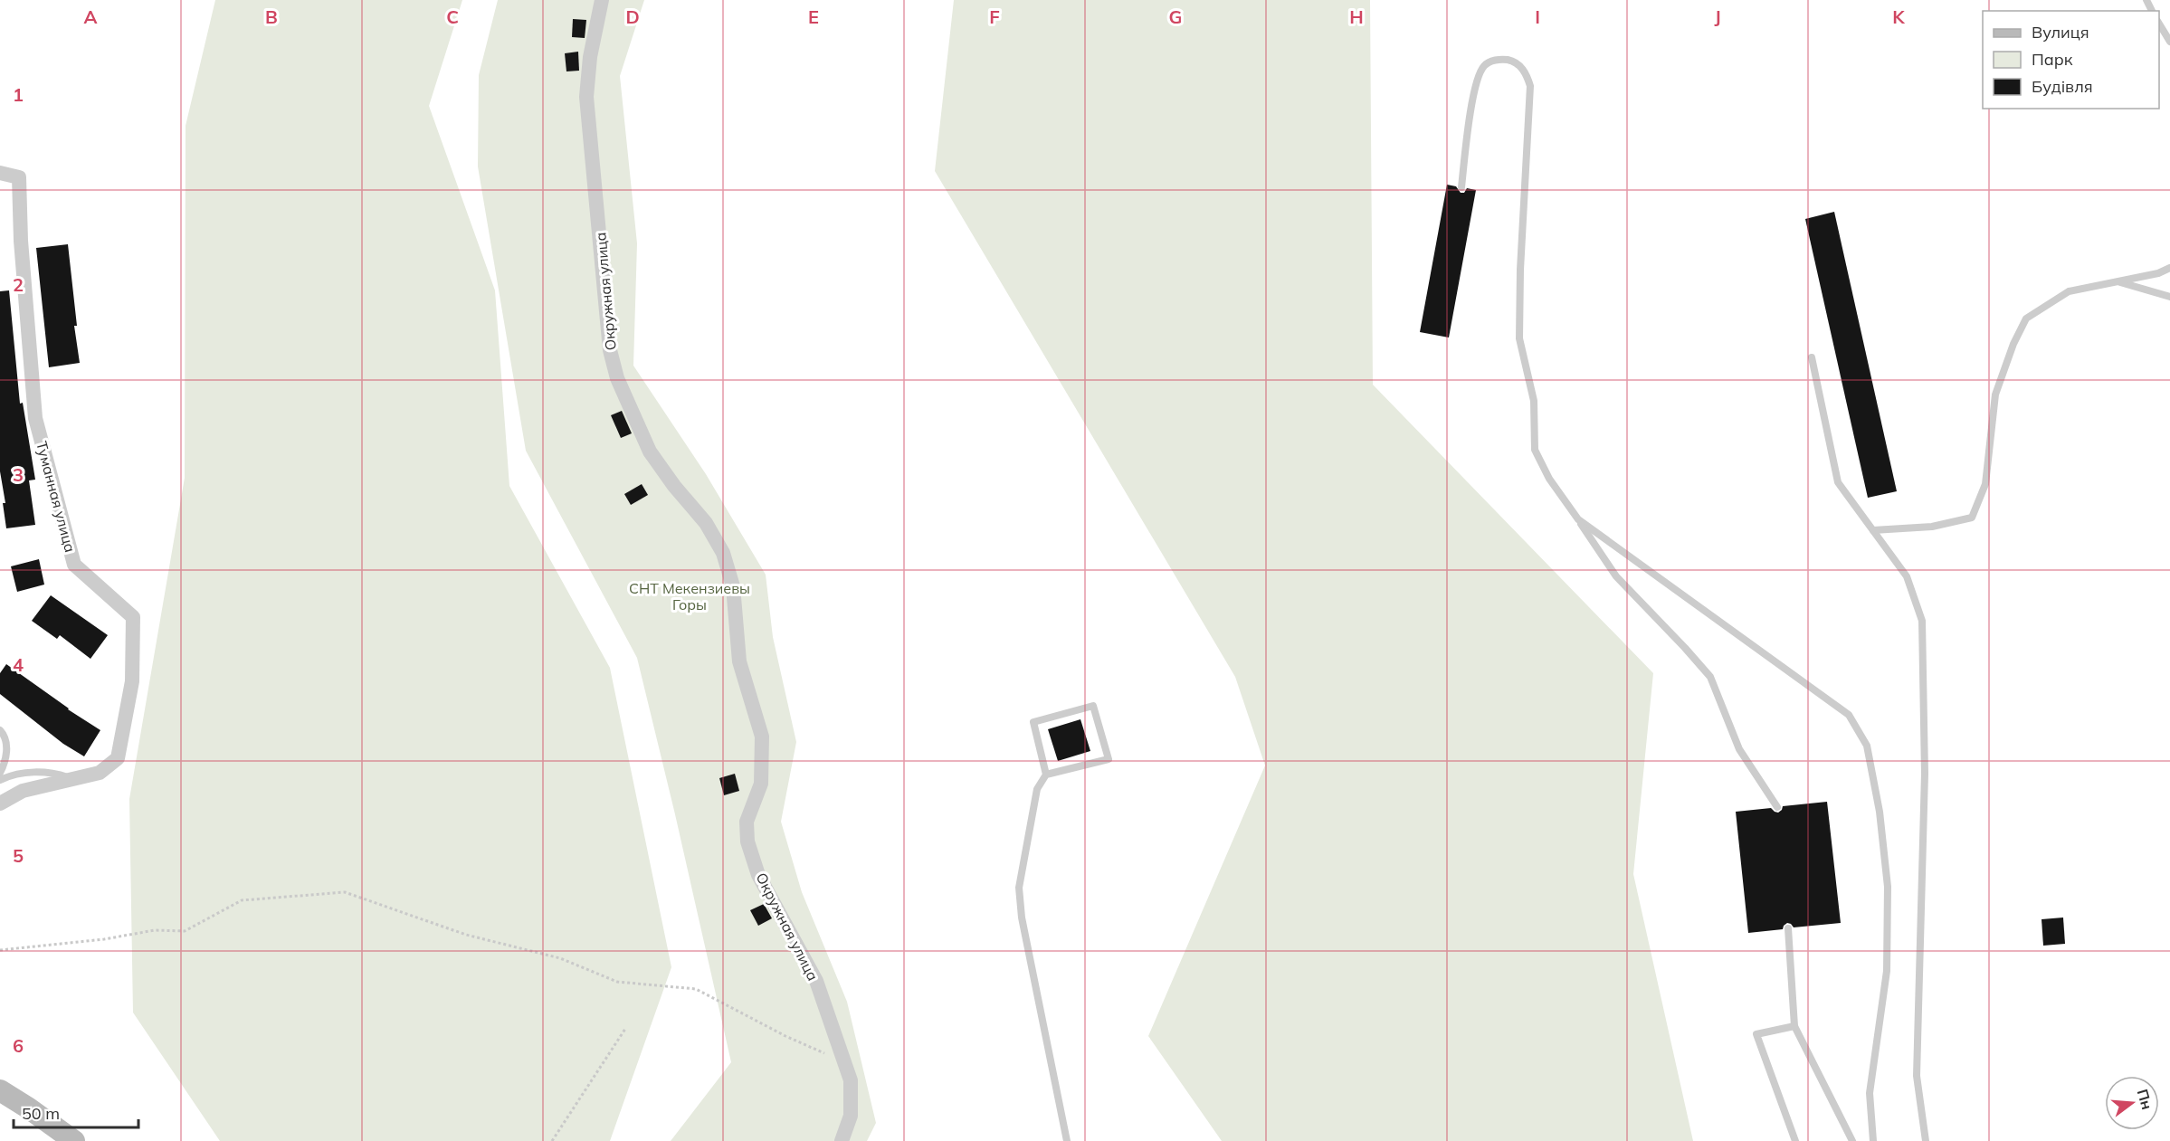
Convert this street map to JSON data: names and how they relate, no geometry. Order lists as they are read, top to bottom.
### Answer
{
  "streets": {
    "street": ["Окружная улица", "Туманная улица"]
  },
  "parks": ["СНТ Мекензиевы Горы"],
  "legend": ["Вулиця", "Парк", "Будівля"],
  "scale_bar": "50 m",
  "north": "right",
  "grid": {
    "columns": [
      "A",
      "B",
      "C",
      "D",
      "E",
      "F",
      "G",
      "H",
      "I",
      "J",
      "K"
    ],
    "rows": [
      "1",
      "2",
      "3",
      "4",
      "5",
      "6"
    ]
  }
}
